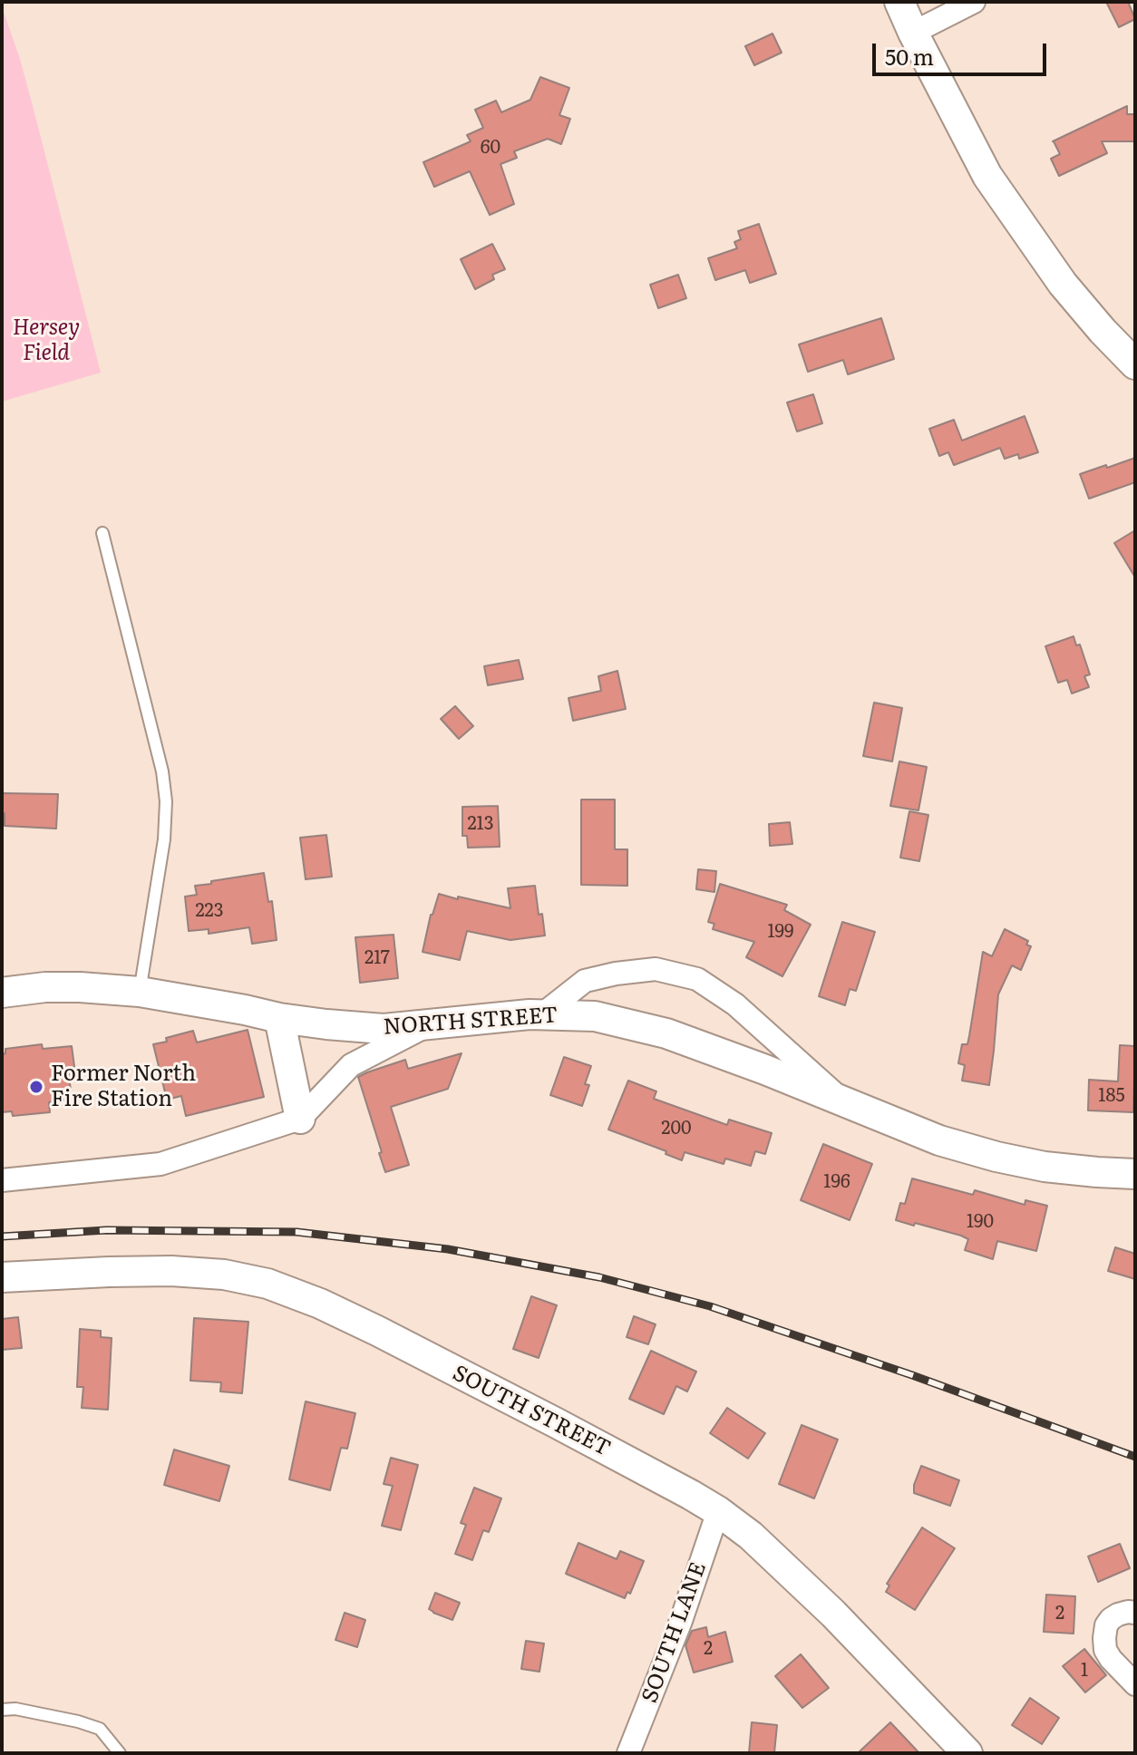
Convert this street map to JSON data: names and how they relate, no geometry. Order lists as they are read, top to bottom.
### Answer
{
  "streets": {
    "main road": ["NORTH STREET", "SOUTH STREET"],
    "street": ["SOUTH LANE"]
  },
  "crossings": [
    ["SOUTH STREET", "SOUTH LANE"]
  ],
  "parks": ["Hersey Field"],
  "places": ["Former North Fire Station"],
  "house_numbers": [
    "60",
    "213",
    "223",
    "199",
    "217",
    "185",
    "200",
    "196",
    "190",
    "2",
    "2",
    "1"
  ],
  "scale_bar": "50 m"
}
